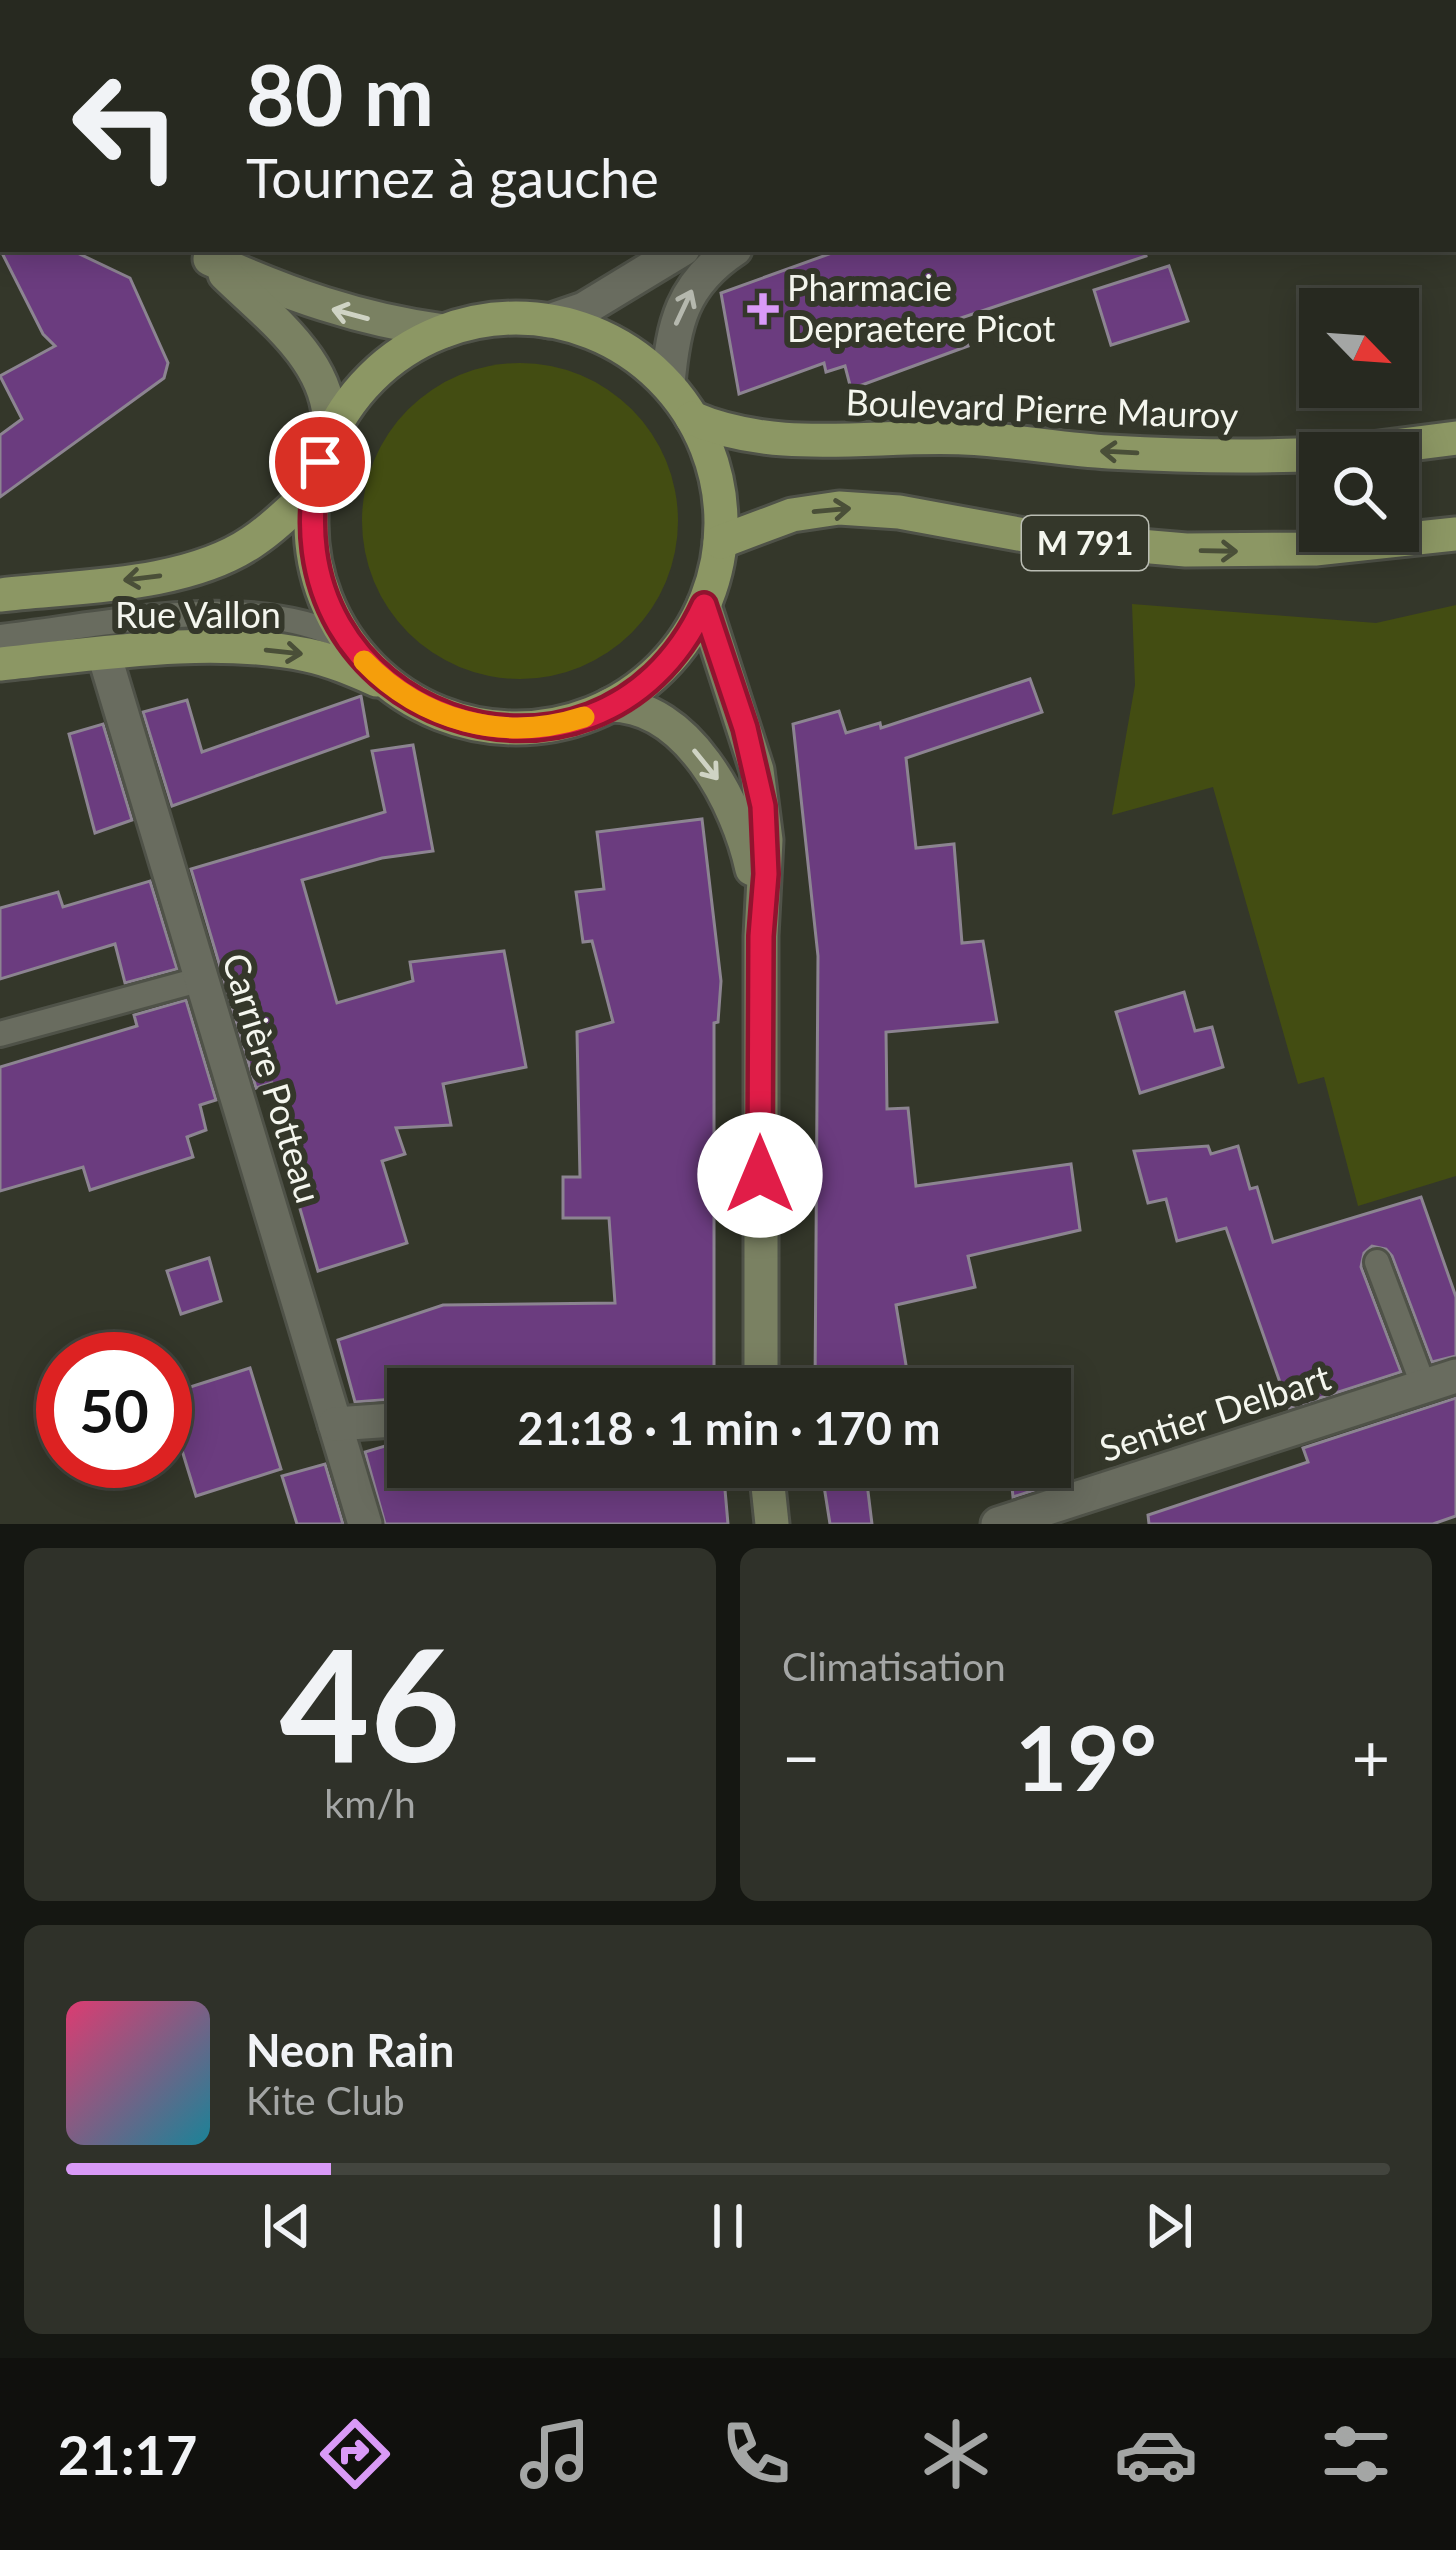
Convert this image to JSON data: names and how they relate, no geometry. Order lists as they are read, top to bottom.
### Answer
{
  "streets": {
    "main road": ["Boulevard Pierre Mauroy", "M 791", "Rue Vallon"],
    "street": ["Carrière Potteau", "Sentier Delbart"]
  },
  "crossings": [
    ["Boulevard Pierre Mauroy", "M 791"],
    ["Boulevard Pierre Mauroy", "Rue Vallon"],
    ["M 791", "Rue Vallon"],
    ["Rue Vallon", "Carrière Potteau"]
  ],
  "places": {
    "health": ["Pharmacie Depraetere Picot"]
  },
  "north": "bottom right",
  "page": {
    "turn": ["80 m", "Tournez à gauche"],
    "limit": "50",
    "trip": "21:18 · 1 min · 170 m",
    "tile": [
      ["46", "km/h"],
      "Climatisation"
    ],
    "heat": ["−", "19°", "+"],
    "song": ["Neon Rain", "Kite Club"],
    "tabs": "21:17"
  }
}
